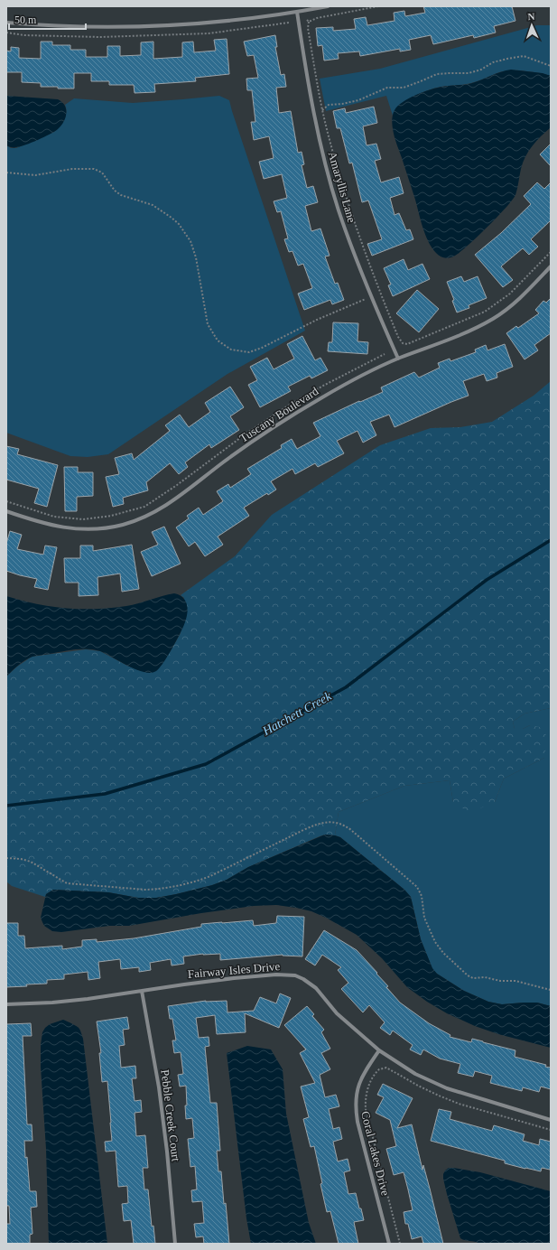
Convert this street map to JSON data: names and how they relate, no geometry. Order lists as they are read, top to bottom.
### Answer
{
  "streets": {
    "street": [
      "Amaryllis Lane",
      "Tuscany Boulevard",
      "Fairway Isles Drive",
      "Pebble Creek Court",
      "Coral Lakes Drive"
    ]
  },
  "crossings": [
    ["Amaryllis Lane", "Tuscany Boulevard"],
    ["Fairway Isles Drive", "Pebble Creek Court"],
    ["Fairway Isles Drive", "Coral Lakes Drive"]
  ],
  "water": ["Hatchett Creek"],
  "scale_bar": "50 m",
  "north": "top"
}
